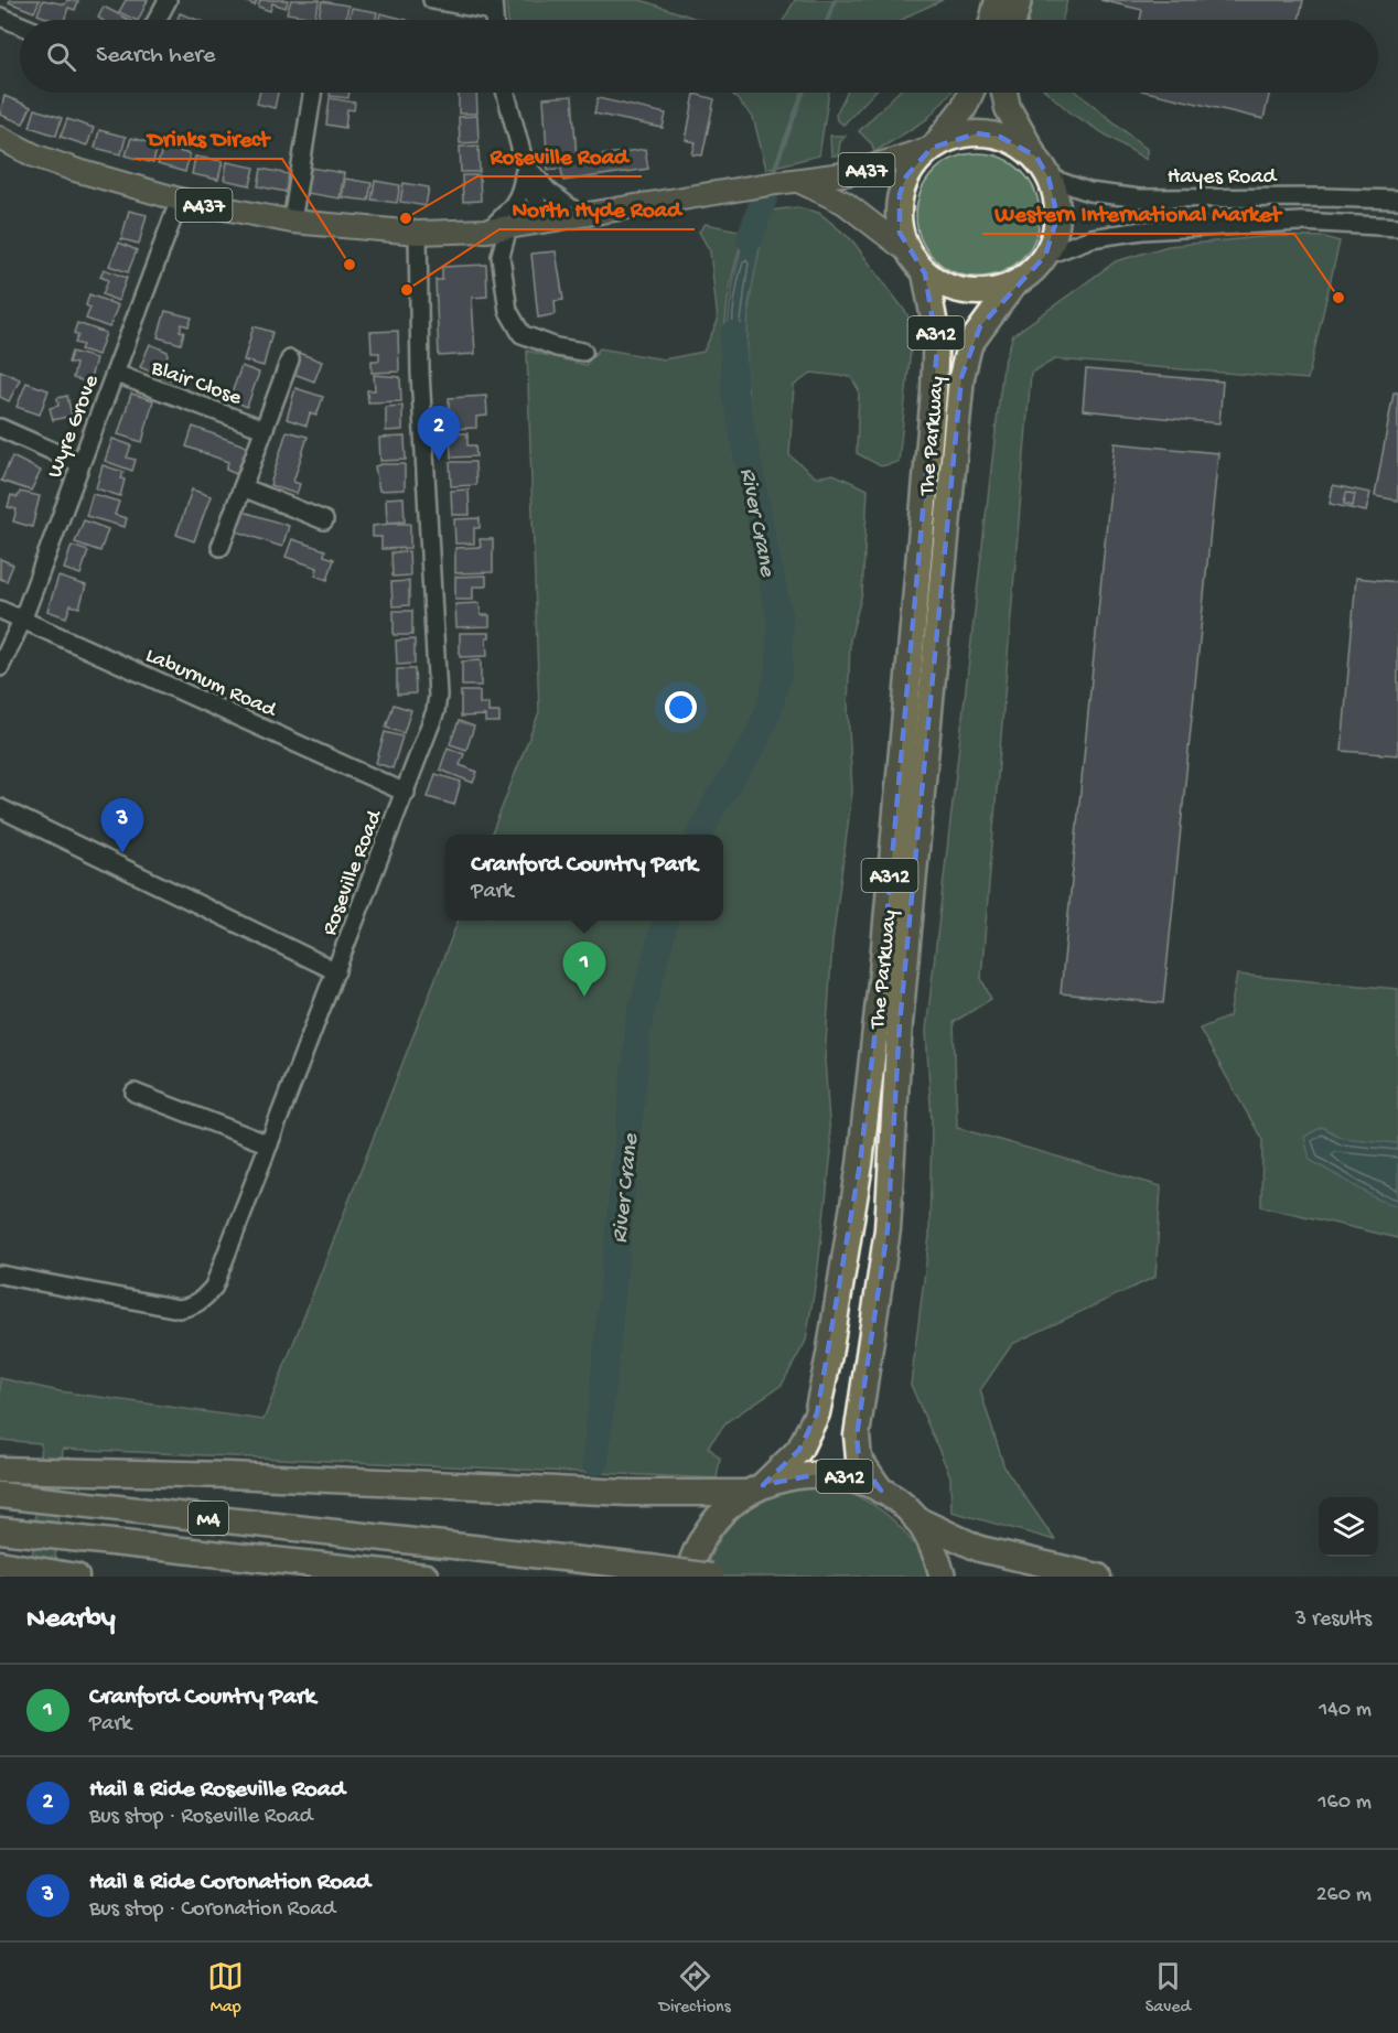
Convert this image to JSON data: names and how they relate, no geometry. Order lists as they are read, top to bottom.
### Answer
{
  "streets": {
    "highway": ["A312", "The Parkway", "M4"],
    "main road": ["A437"],
    "street": [
      "Hayes Road",
      "Blair Close",
      "Wyre Grove",
      "Laburnum Road",
      "Roseville Road"
    ]
  },
  "crossings": [
    ["A437", "Hayes Road"],
    ["A437", "Wyre Grove"],
    ["A437", "The Parkway"],
    ["A437", "Roseville Road"],
    ["Hayes Road", "The Parkway"],
    ["A312", "The Parkway"],
    ["A312", "M4"],
    ["Blair Close", "Wyre Grove"],
    ["Wyre Grove", "Laburnum Road"],
    ["The Parkway", "M4"],
    ["Laburnum Road", "Roseville Road"]
  ],
  "water": ["River Crane"],
  "places": [
    "Roseville Road",
    "Drinks Direct",
    "North Hyde Road",
    "Western International Market"
  ],
  "page": {
    "search": "Search here",
    "pins": ["2", "3", "1"],
    "popup": ["Cranford Country Park", "Park"],
    "heading": ["Nearby", "3 results"],
    "list": [
      {
        "mark": "1",
        "name": "Cranford Country Park",
        "note": "Park",
        "value": "140 m"
      },
      {
        "mark": "2",
        "name": "Hail & Ride Roseville Road",
        "note": "Bus stop · Roseville Road",
        "value": "160 m"
      },
      {
        "mark": "3",
        "name": "Hail & Ride Coronation Road",
        "note": "Bus stop · Coronation Road",
        "value": "260 m"
      }
    ],
    "nav": ["Map", "Directions", "Saved"]
  }
}
